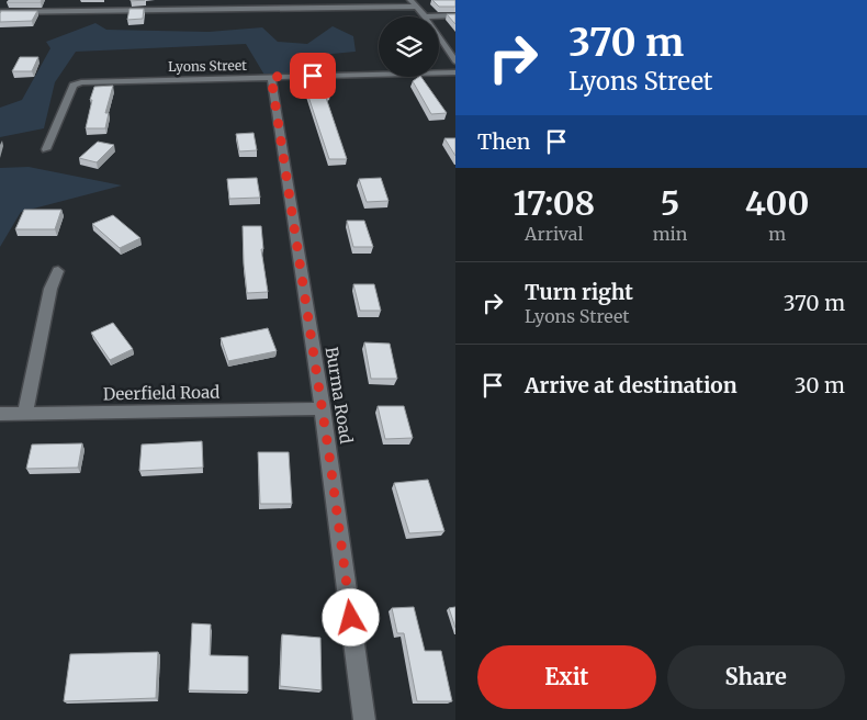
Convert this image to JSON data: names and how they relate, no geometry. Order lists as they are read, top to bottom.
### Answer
{
  "streets": {
    "street": ["Lyons Street", "Deerfield Road", "Burma Road"]
  },
  "crossings": [
    ["Lyons Street", "Burma Road"],
    ["Deerfield Road", "Burma Road"]
  ],
  "page": {
    "turn": ["370 m", "Lyons Street"],
    "then": "Then",
    "eta": [
      "17:08",
      "Arrival",
      "5",
      "min",
      "400",
      "m"
    ],
    "list": [
      {
        "name": "Turn right",
        "note": "Lyons Street",
        "value": "370 m"
      },
      {
        "name": "Arrive at destination",
        "value": "30 m"
      }
    ],
    "buttons": ["Exit", "Share"]
  }
}
